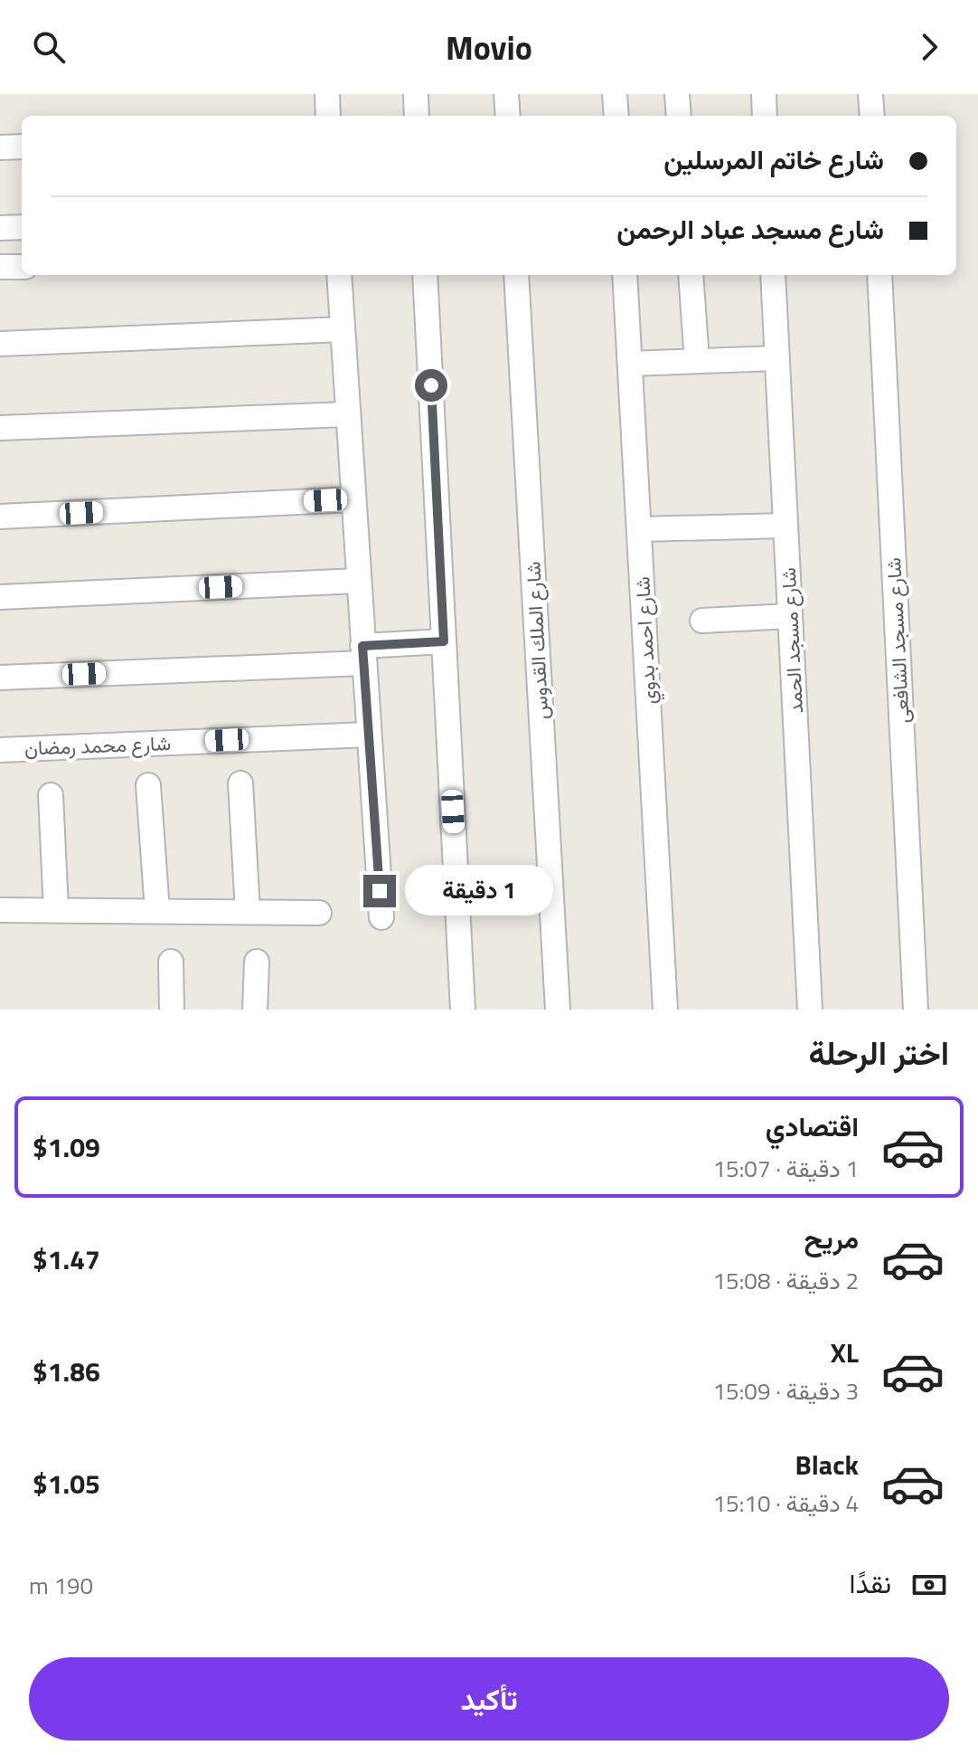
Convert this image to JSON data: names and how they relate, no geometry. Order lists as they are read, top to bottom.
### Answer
{
  "streets": {
    "street": [
      "شارع الملك القدوس",
      "شارع احمد بدوي",
      "شارع مسجد الحمد",
      "شارع مسجد الشافعى",
      "شارع محمد رمضان"
    ]
  },
  "page": {
    "header": "Movio",
    "banner": ["شارع خاتم المرسلين", "شارع مسجد عباد الرحمن"],
    "bubble": "1 دقيقة",
    "heading": "اختر الرحلة",
    "list": [
      {
        "name": "اقتصادي",
        "note": "1 دقيقة · 15:07",
        "value": "$1.09"
      },
      {
        "name": "مريح",
        "note": "2 دقيقة · 15:08",
        "value": "$1.47"
      },
      {
        "name": "XL",
        "note": "3 دقيقة · 15:09",
        "value": "$1.86"
      },
      {
        "name": "Black",
        "note": "4 دقيقة · 15:10",
        "value": "$1.05"
      }
    ],
    "pay": ["نقدًا", "190 m"],
    "buttons": "تأكيد"
  }
}
